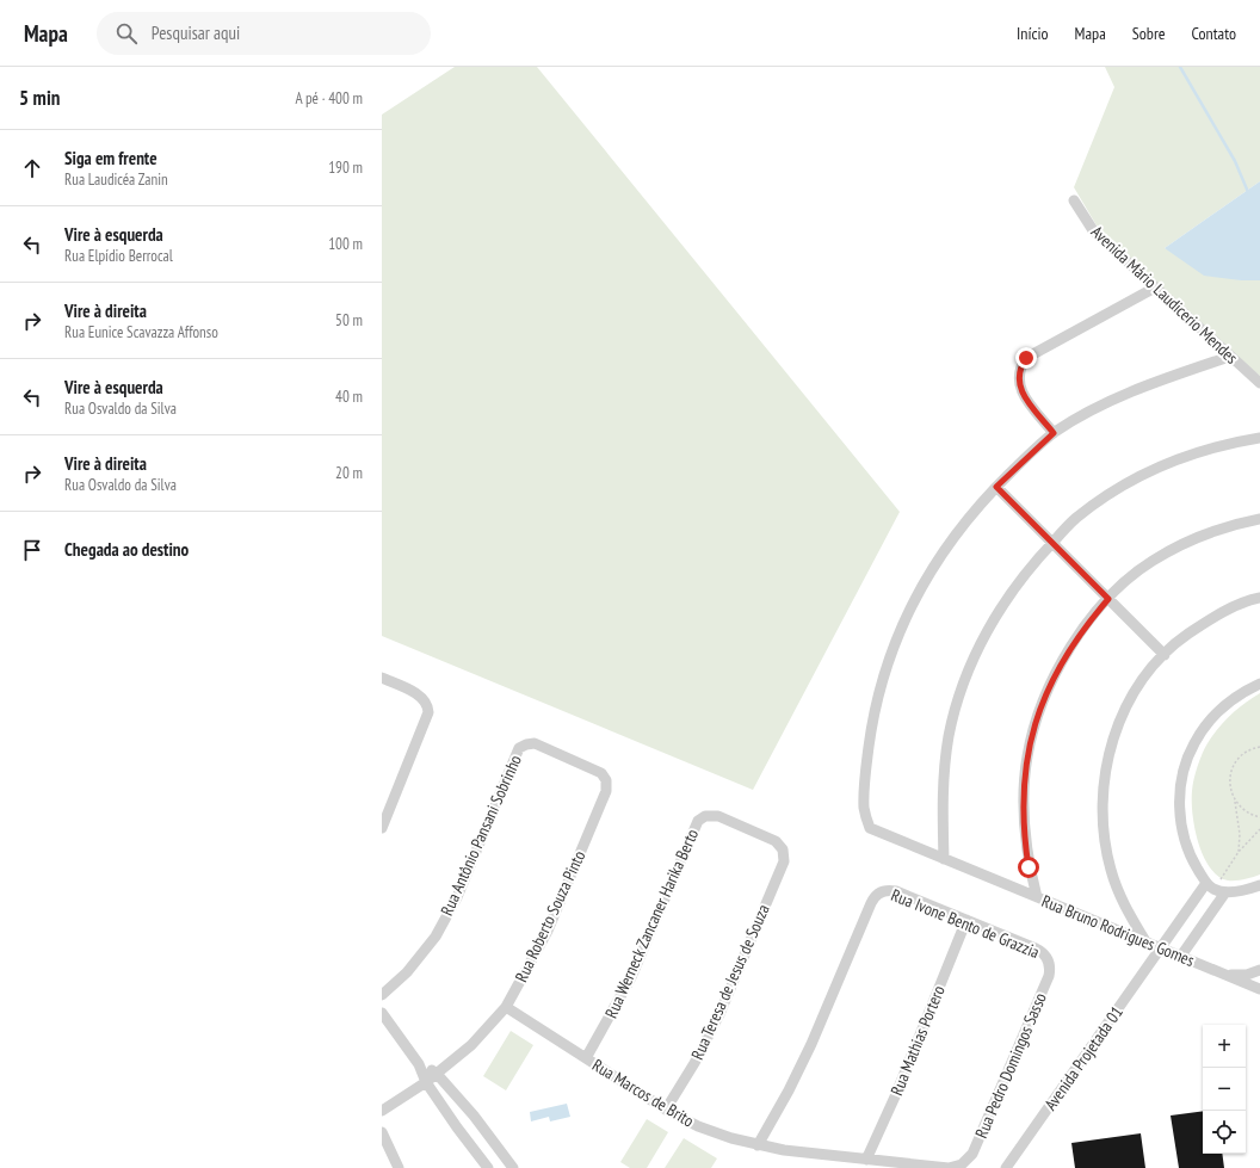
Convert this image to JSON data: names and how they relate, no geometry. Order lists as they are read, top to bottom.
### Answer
{
  "streets": {
    "street": [
      "Avenida Mário Laudicerio Mendes",
      "Rua Antônio Pansani Sobrinho",
      "Rua Roberto Souza Pinto",
      "Rua Werneck Zancaner Harika Berto",
      "Rua Ivone Bento de Grazzia",
      "Rua Bruno Rodrigues Gomes",
      "Rua Teresa de Jesus de Souza",
      "Rua Mathias Portero",
      "Avenida Projetada 01",
      "Rua Pedro Domingos Sasso",
      "Rua Marcos de Brito"
    ]
  },
  "crossings": [
    ["Rua Antônio Pansani Sobrinho", "Rua Roberto Souza Pinto"],
    ["Rua Roberto Souza Pinto", "Rua Marcos de Brito"],
    ["Rua Werneck Zancaner Harika Berto", "Rua Teresa de Jesus de Souza"],
    ["Rua Werneck Zancaner Harika Berto", "Rua Marcos de Brito"],
    ["Rua Ivone Bento de Grazzia", "Rua Mathias Portero"],
    ["Rua Ivone Bento de Grazzia", "Rua Pedro Domingos Sasso"],
    ["Rua Ivone Bento de Grazzia", "Rua Marcos de Brito"],
    ["Rua Bruno Rodrigues Gomes", "Avenida Projetada 01"],
    ["Rua Teresa de Jesus de Souza", "Rua Marcos de Brito"],
    ["Rua Mathias Portero", "Rua Marcos de Brito"],
    ["Rua Pedro Domingos Sasso", "Rua Marcos de Brito"]
  ],
  "page": {
    "header": "Mapa",
    "search": "Pesquisar aqui",
    "nav": [
      "Início",
      "Mapa",
      "Sobre",
      "Contato"
    ],
    "heading": ["5 min", "A pé · 400 m"],
    "list": [
      ["Siga em frente", "Rua Laudicéa Zanin", "190 m"],
      ["Vire à esquerda", "Rua Elpídio Berrocal", "100 m"],
      ["Vire à direita", "Rua Eunice Scavazza Affonso", "50 m"],
      ["Vire à esquerda", "Rua Osvaldo da Silva", "40 m"],
      ["Vire à direita", "Rua Osvaldo da Silva", "20 m"],
      "Chegada ao destino"
    ],
    "map_buttons": ["+", "−"]
  }
}
